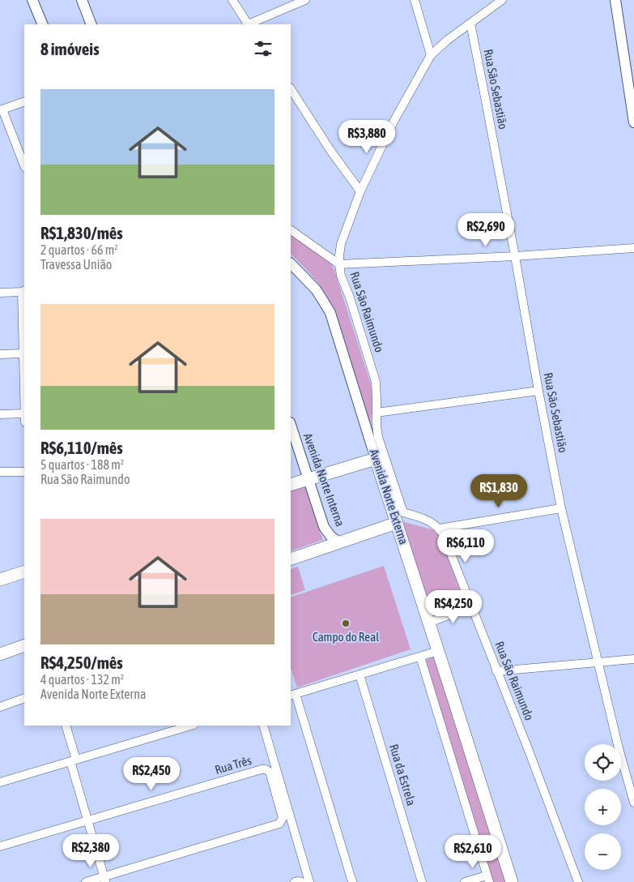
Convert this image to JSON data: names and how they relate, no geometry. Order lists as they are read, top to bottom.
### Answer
{
  "streets": {
    "main road": ["Avenida Norte Externa"],
    "street": [
      "Rua São Sebastião",
      "Rua São Raimundo",
      "Avenida Norte Interna",
      "Rua Três",
      "Rua da Estrela"
    ]
  },
  "crossings": [
    ["Rua São Sebastião", "Rua São Raimundo"],
    ["Rua São Raimundo", "Avenida Norte Externa"]
  ],
  "places": ["Campo do Real"],
  "page": {
    "heading": "8 imóveis",
    "list": [
      {
        "name": "R$1,830/mês",
        "note": "2 quartos · 66 m² · Travessa União"
      },
      {
        "name": "R$6,110/mês",
        "note": "5 quartos · 188 m² · Rua São Raimundo"
      },
      {
        "name": "R$4,250/mês",
        "note": "4 quartos · 132 m² · Avenida Norte Externa"
      }
    ],
    "price": [
      "R$3,880",
      "R$2,690",
      "R$1,830",
      "R$6,110",
      "R$4,250",
      "R$2,450",
      "R$2,380",
      "R$2,610"
    ],
    "map_buttons": ["+", "−"]
  }
}
